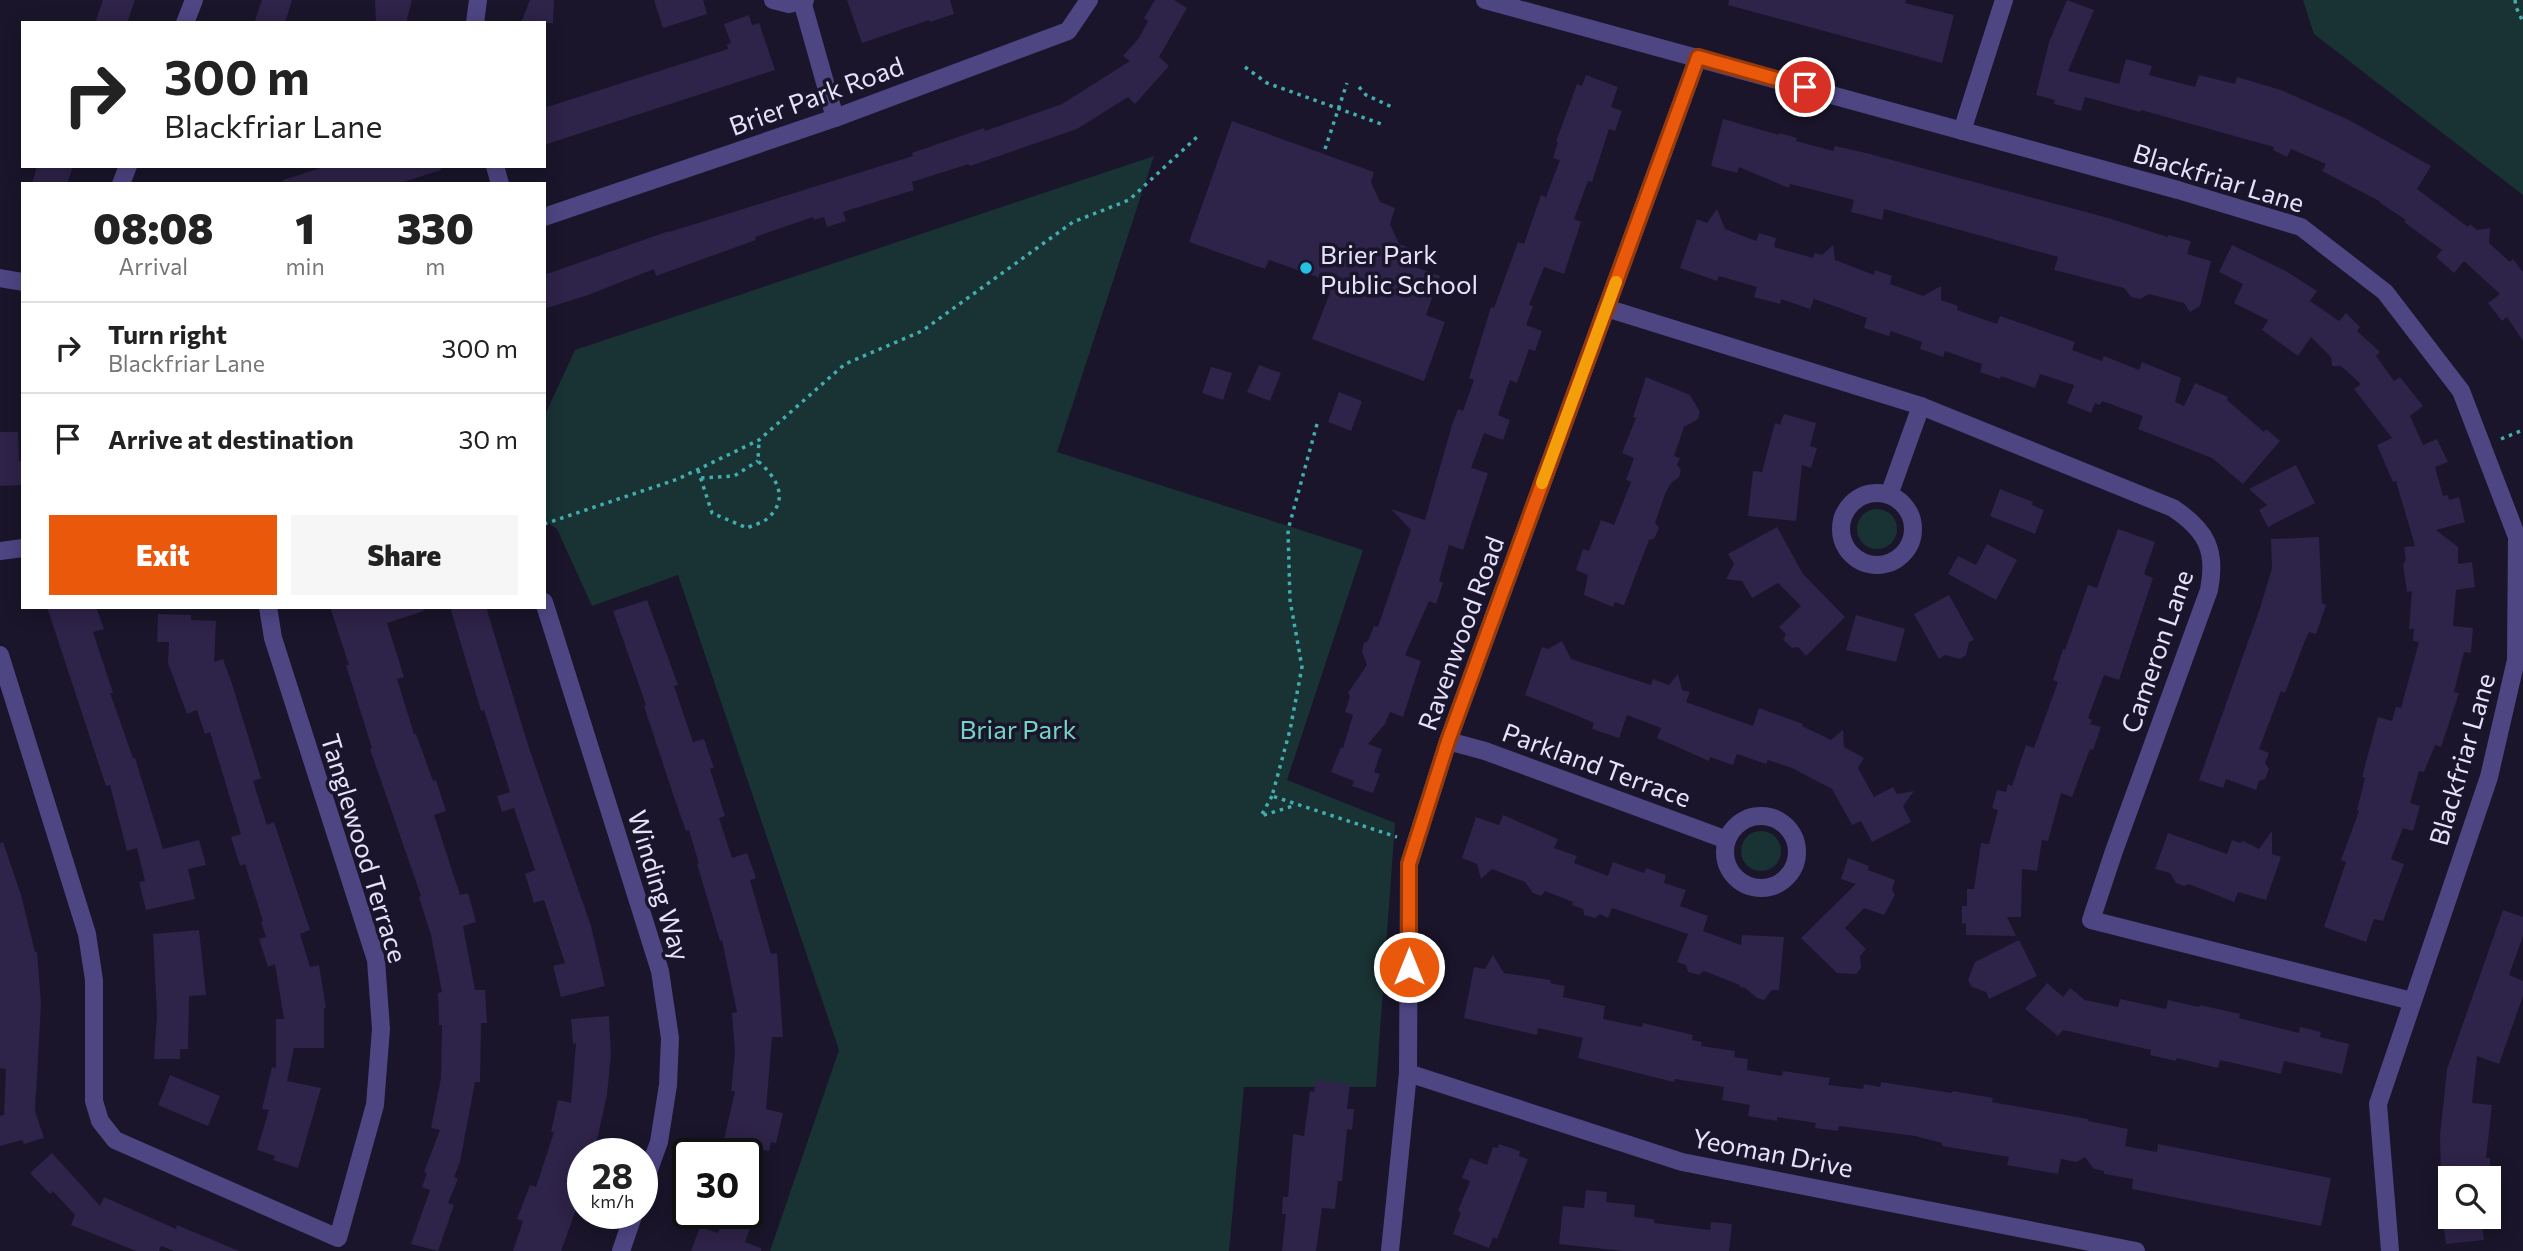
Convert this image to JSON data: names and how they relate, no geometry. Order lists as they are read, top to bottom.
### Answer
{
  "streets": {
    "street": [
      "Brier Park Road",
      "Blackfriar Lane",
      "Ravenwood Road",
      "Cameron Lane",
      "Parkland Terrace",
      "Tanglewood Terrace",
      "Winding Way",
      "Yeoman Drive"
    ]
  },
  "crossings": [
    ["Blackfriar Lane", "Ravenwood Road"],
    ["Blackfriar Lane", "Cameron Lane"],
    ["Ravenwood Road", "Cameron Lane"],
    ["Ravenwood Road", "Parkland Terrace"],
    ["Ravenwood Road", "Yeoman Drive"]
  ],
  "parks": ["Briar Park"],
  "places": ["Brier Park Public School"],
  "page": {
    "turn": ["300 m", "Blackfriar Lane"],
    "eta": [
      "08:08",
      "Arrival",
      "1",
      "min",
      "330",
      "m"
    ],
    "list": [
      {
        "name": "Turn right",
        "note": "Blackfriar Lane",
        "value": "300 m"
      },
      {
        "name": "Arrive at destination",
        "value": "30 m"
      }
    ],
    "buttons": ["Exit", "Share"],
    "speed": "28 km/h",
    "limit": "30"
  }
}
